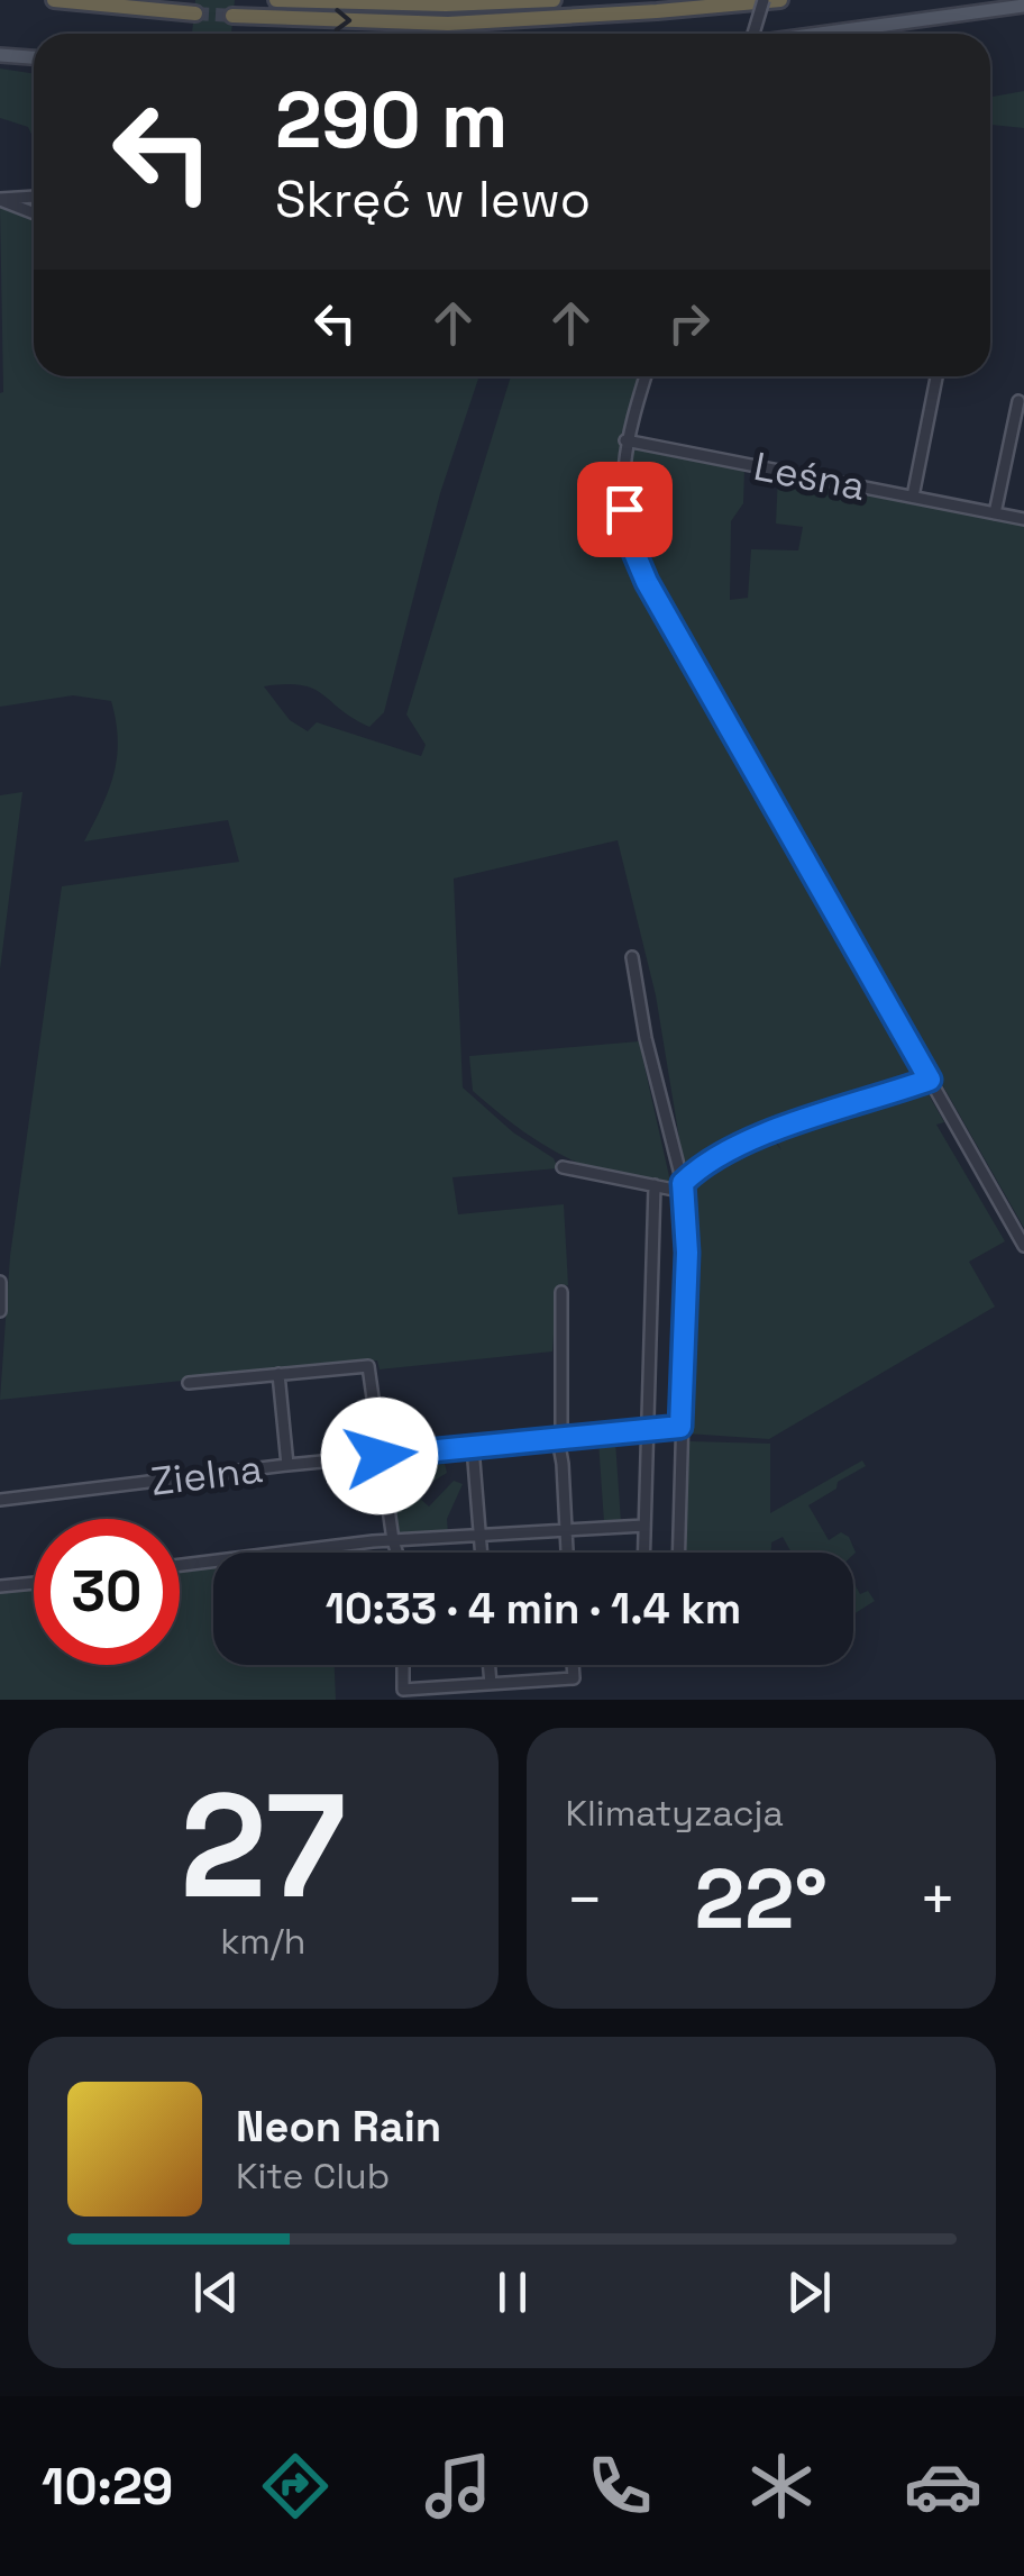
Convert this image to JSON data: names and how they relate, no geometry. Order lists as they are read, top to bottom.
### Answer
{
  "streets": {
    "street": ["Leśna", "Zielna"]
  },
  "page": {
    "turn": ["290 m", "Skręć w lewo"],
    "limit": "30",
    "trip": "10:33 · 4 min · 1.4 km",
    "tile": [
      ["27", "km/h"],
      "Klimatyzacja"
    ],
    "heat": ["−", "22°", "+"],
    "song": ["Neon Rain", "Kite Club"],
    "tabs": "10:29"
  }
}
